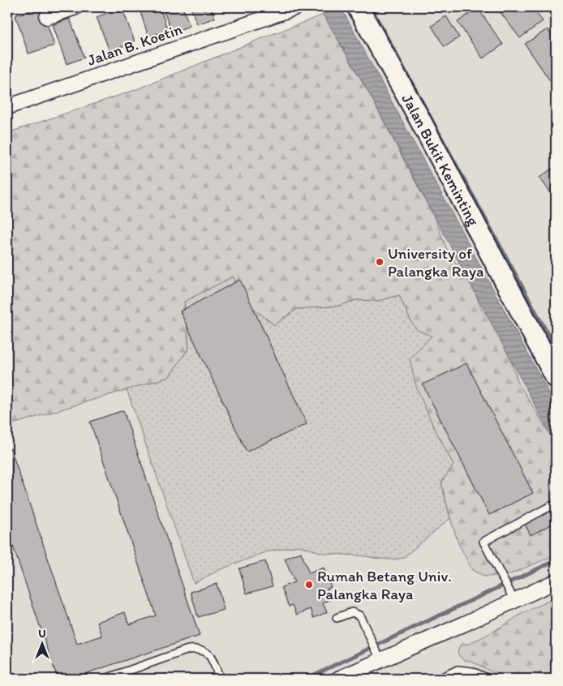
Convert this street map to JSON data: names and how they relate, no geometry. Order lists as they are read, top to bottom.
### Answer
{
  "streets": {
    "main road": ["Jalan Bukit Keminting"],
    "street": ["Jalan B. Koetin"]
  },
  "places": ["University of Palangka Raya", "Rumah Betang Univ. Palangka Raya"],
  "north": "top"
}
